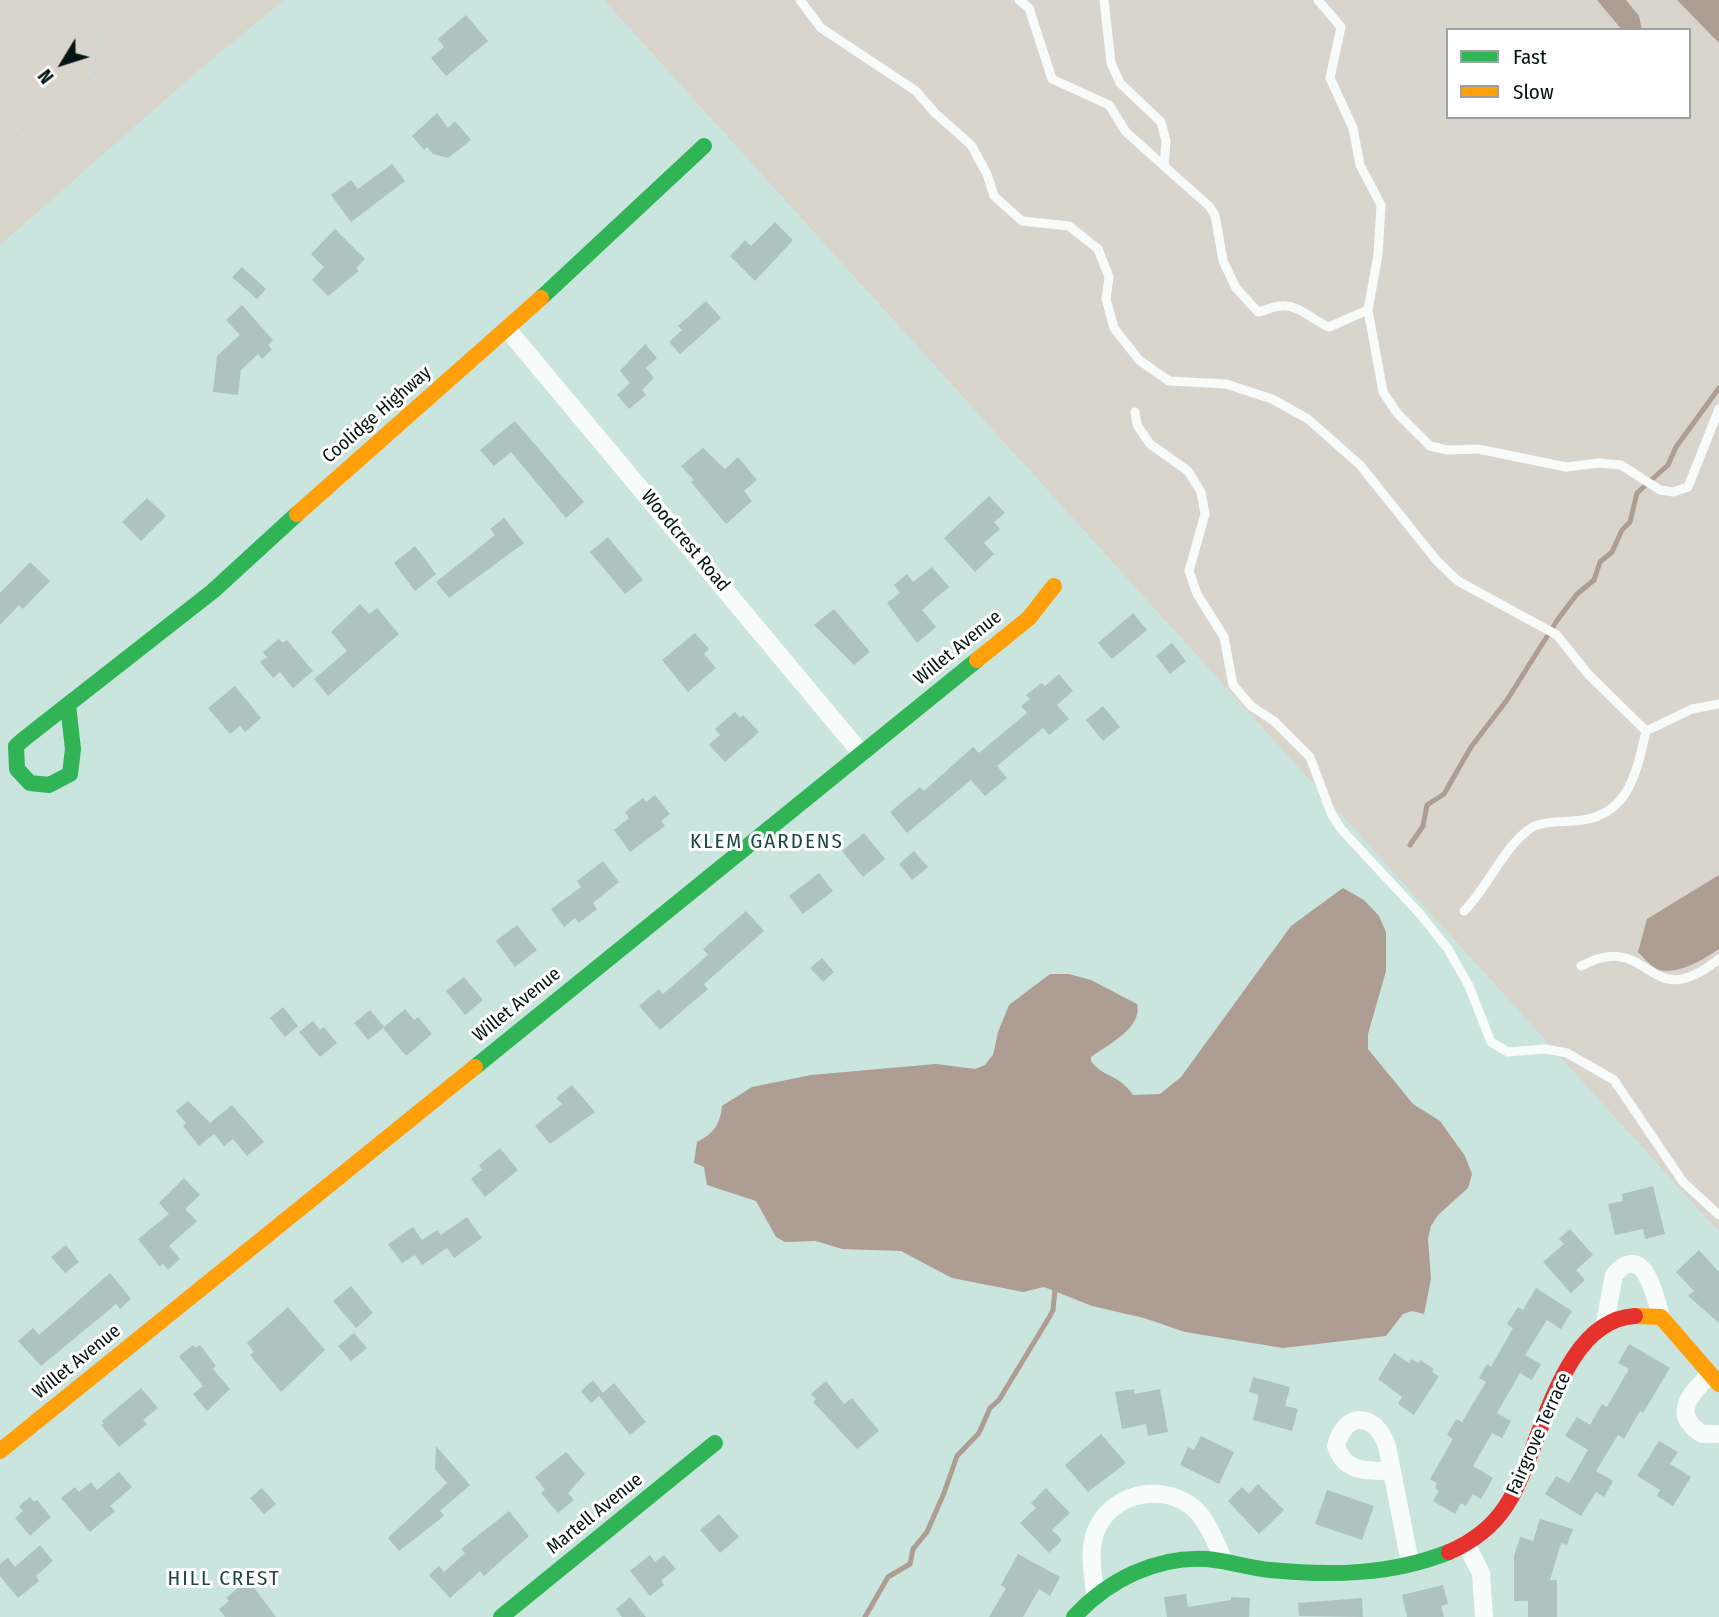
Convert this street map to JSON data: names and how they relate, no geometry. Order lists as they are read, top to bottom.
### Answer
{
  "streets": {
    "street": [
      "Coolidge Highway",
      "Woodcrest Road",
      "Willet Avenue",
      "Fairgrove Terrace",
      "Martell Avenue"
    ]
  },
  "crossings": [
    ["Coolidge Highway", "Woodcrest Road"],
    ["Woodcrest Road", "Willet Avenue"]
  ],
  "districts": ["KLEM GARDENS", "HILL CREST"],
  "legend": ["Fast", "Slow"],
  "north": "bottom left"
}
